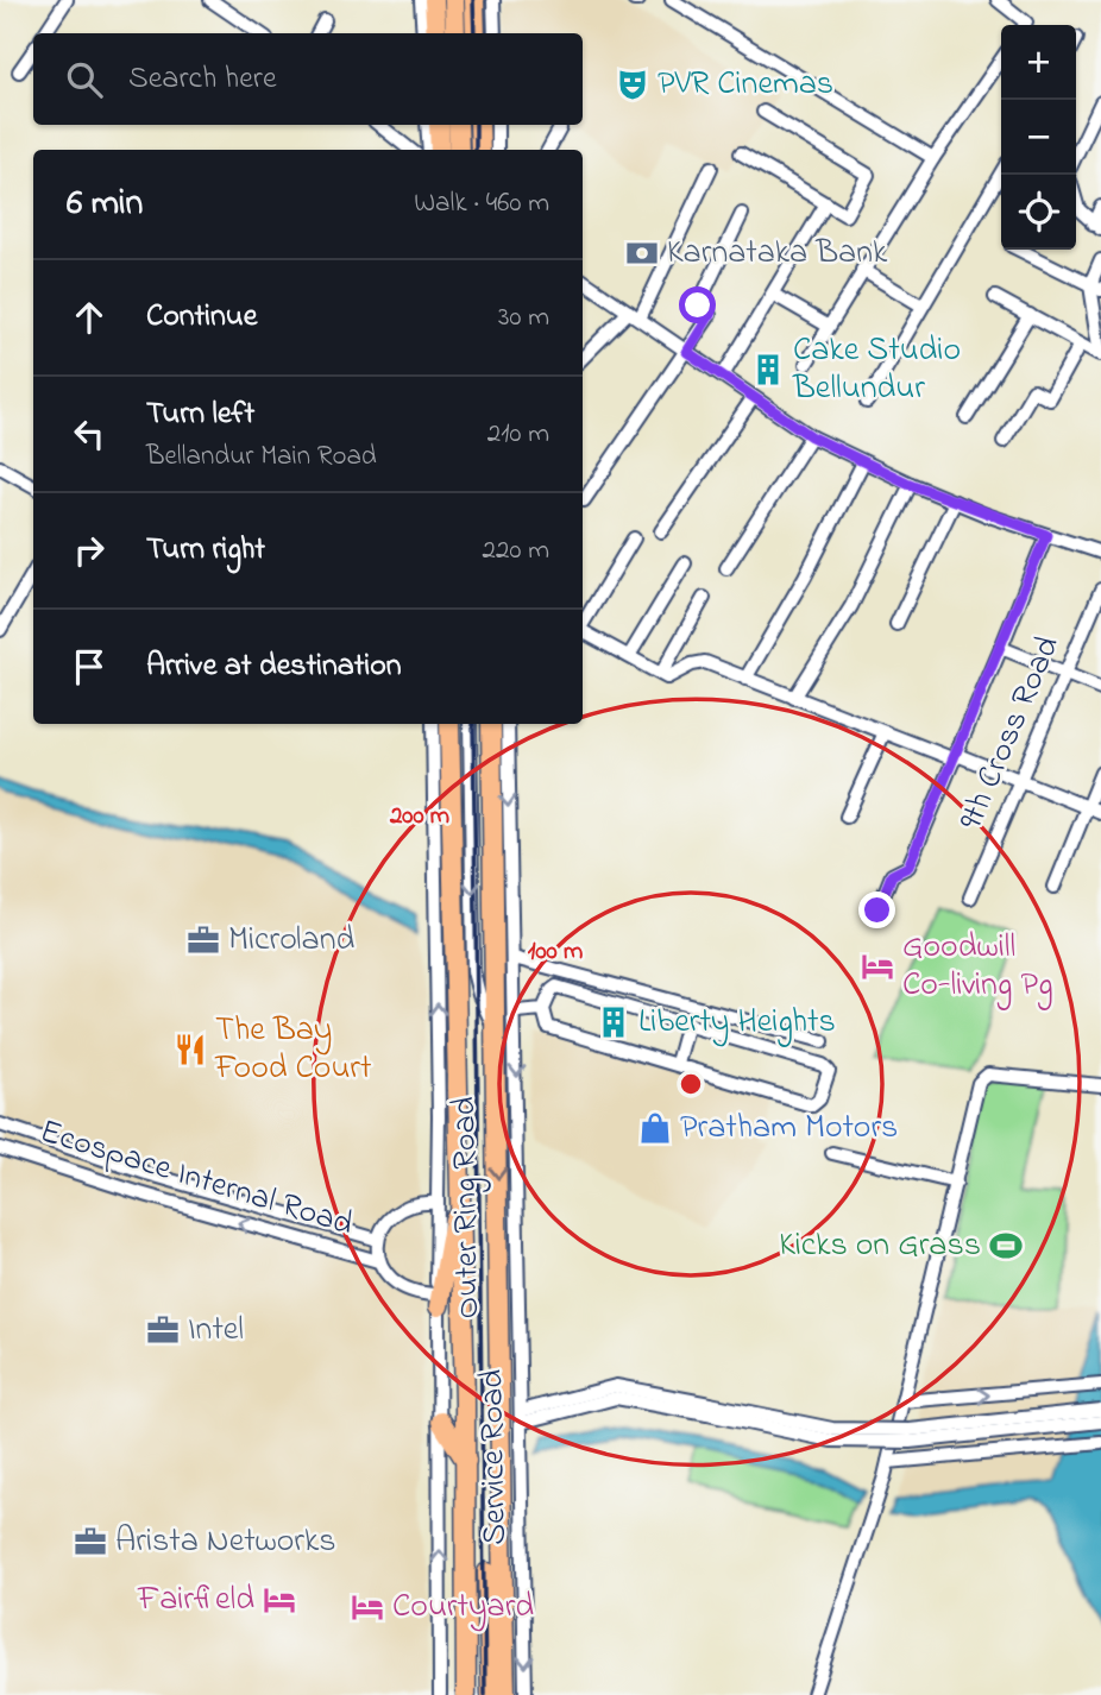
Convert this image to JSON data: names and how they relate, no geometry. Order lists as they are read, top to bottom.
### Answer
{
  "streets": {
    "highway": ["Outer Ring Road"],
    "street": ["9th Cross Road", "Ecospace Internal Road", "Service Road"]
  },
  "crossings": [
    ["Outer Ring Road", "Service Road"]
  ],
  "places": {
    "theatre": ["PVR Cinemas"],
    "bank": ["Karnataka Bank"],
    "building": ["Cake Studio Bellundur", "Liberty Heights"],
    "office": ["Microland", "Intel", "Arista Networks"],
    "hotel": ["Goodwill Co-living Pg", "Fairfield", "Courtyard"],
    "restaurant": ["The Bay Food Court"],
    "shop": ["Pratham Motors"],
    "sports": ["Kicks on Grass"]
  },
  "page": {
    "map_buttons": ["+", "−"],
    "search": "Search here",
    "heading": ["6 min", "Walk · 460 m"],
    "list": [
      ["Continue", "30 m"],
      ["Turn left", "Bellandur Main Road", "210 m"],
      ["Turn right", "220 m"],
      "Arrive at destination"
    ]
  },
  "rings": ["200 m", "100 m"]
}
